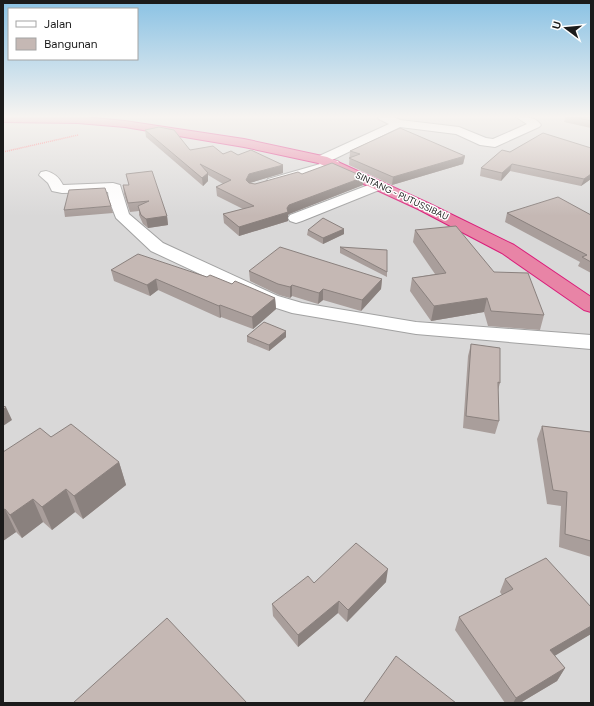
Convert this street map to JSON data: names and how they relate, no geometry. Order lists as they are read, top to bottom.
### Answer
{
  "streets": {
    "highway": ["SINTANG - PUTUSSIBAU"]
  },
  "legend": ["Jalan", "Bangunan"],
  "north": "left"
}
